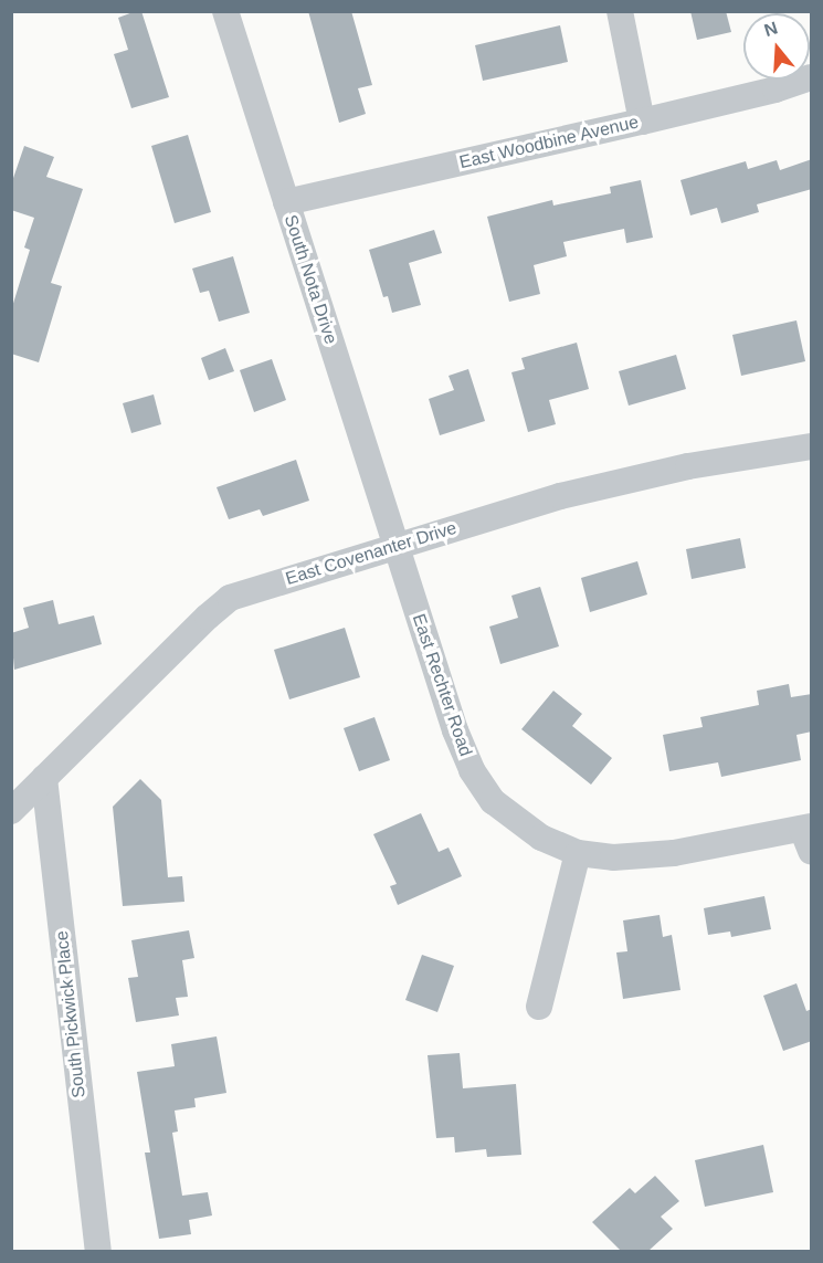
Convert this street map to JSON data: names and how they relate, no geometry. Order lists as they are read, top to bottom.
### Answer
{
  "streets": {
    "street": [
      "East Woodbine Avenue",
      "South Nota Drive",
      "East Covenanter Drive",
      "East Rechter Road",
      "South Pickwick Place"
    ]
  },
  "crossings": [
    ["East Woodbine Avenue", "South Nota Drive"],
    ["South Nota Drive", "East Covenanter Drive"],
    ["South Nota Drive", "East Rechter Road"],
    ["East Covenanter Drive", "East Rechter Road"],
    ["East Covenanter Drive", "South Pickwick Place"]
  ],
  "north": "top"
}
